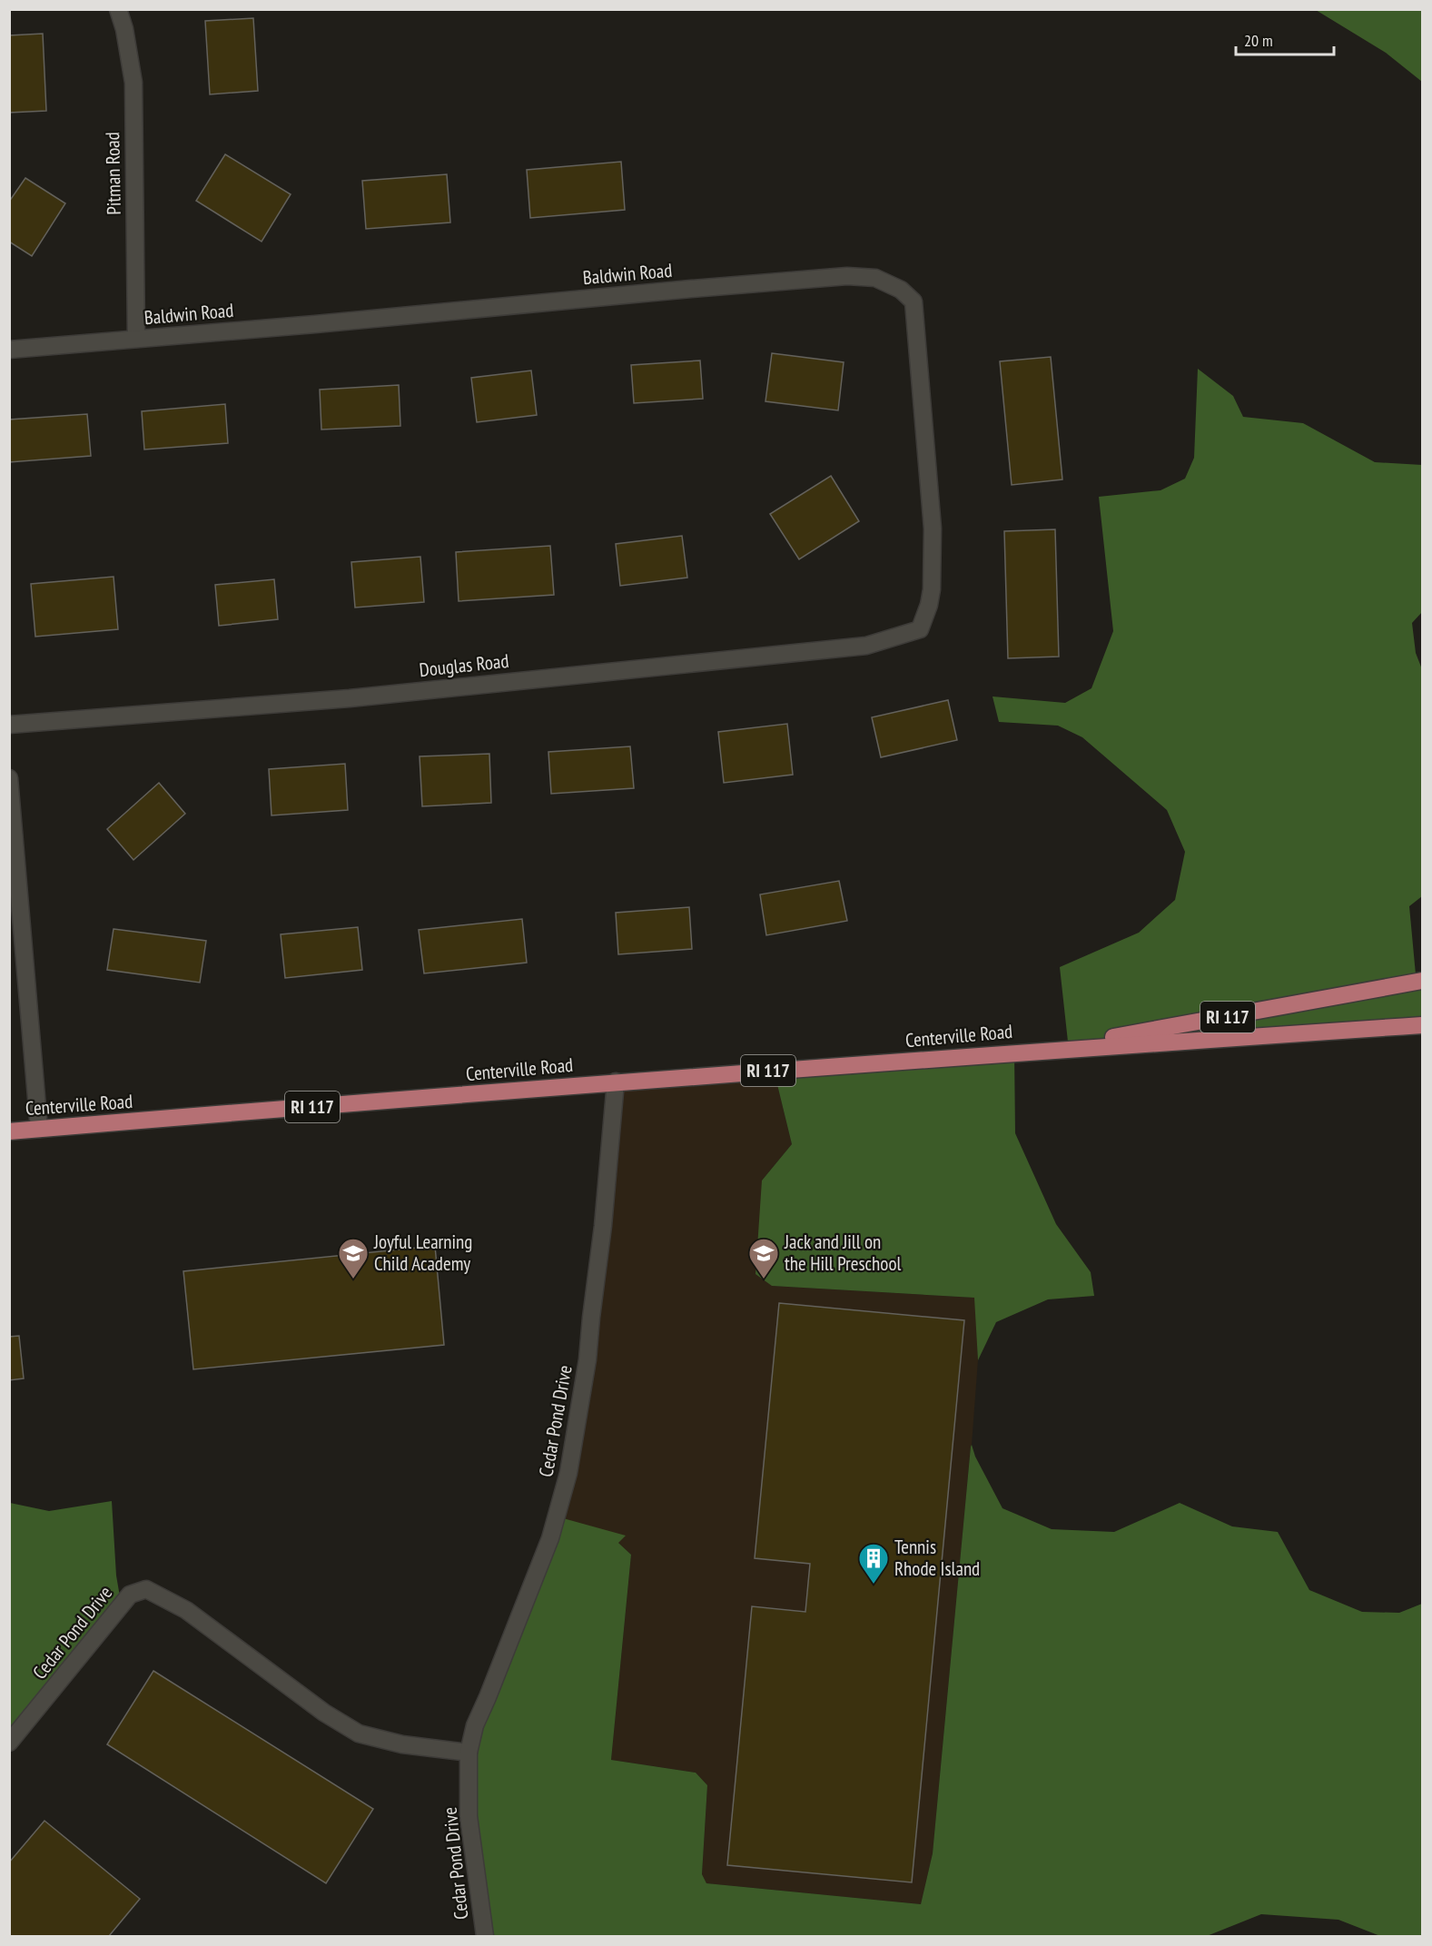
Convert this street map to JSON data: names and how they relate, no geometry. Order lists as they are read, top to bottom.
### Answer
{
  "streets": {
    "main road": ["RI 117", "Centerville Road"],
    "street": [
      "Pitman Road",
      "Baldwin Road",
      "Douglas Road",
      "Cedar Pond Drive"
    ]
  },
  "crossings": [
    ["Pitman Road", "Baldwin Road"],
    ["Baldwin Road", "Douglas Road"],
    ["Centerville Road", "Cedar Pond Drive"]
  ],
  "places": {
    "school or university": ["Joyful Learning Child Academy", "Jack and Jill on the Hill Preschool"],
    "building": ["Tennis Rhode Island"]
  },
  "scale_bar": "20 m"
}
